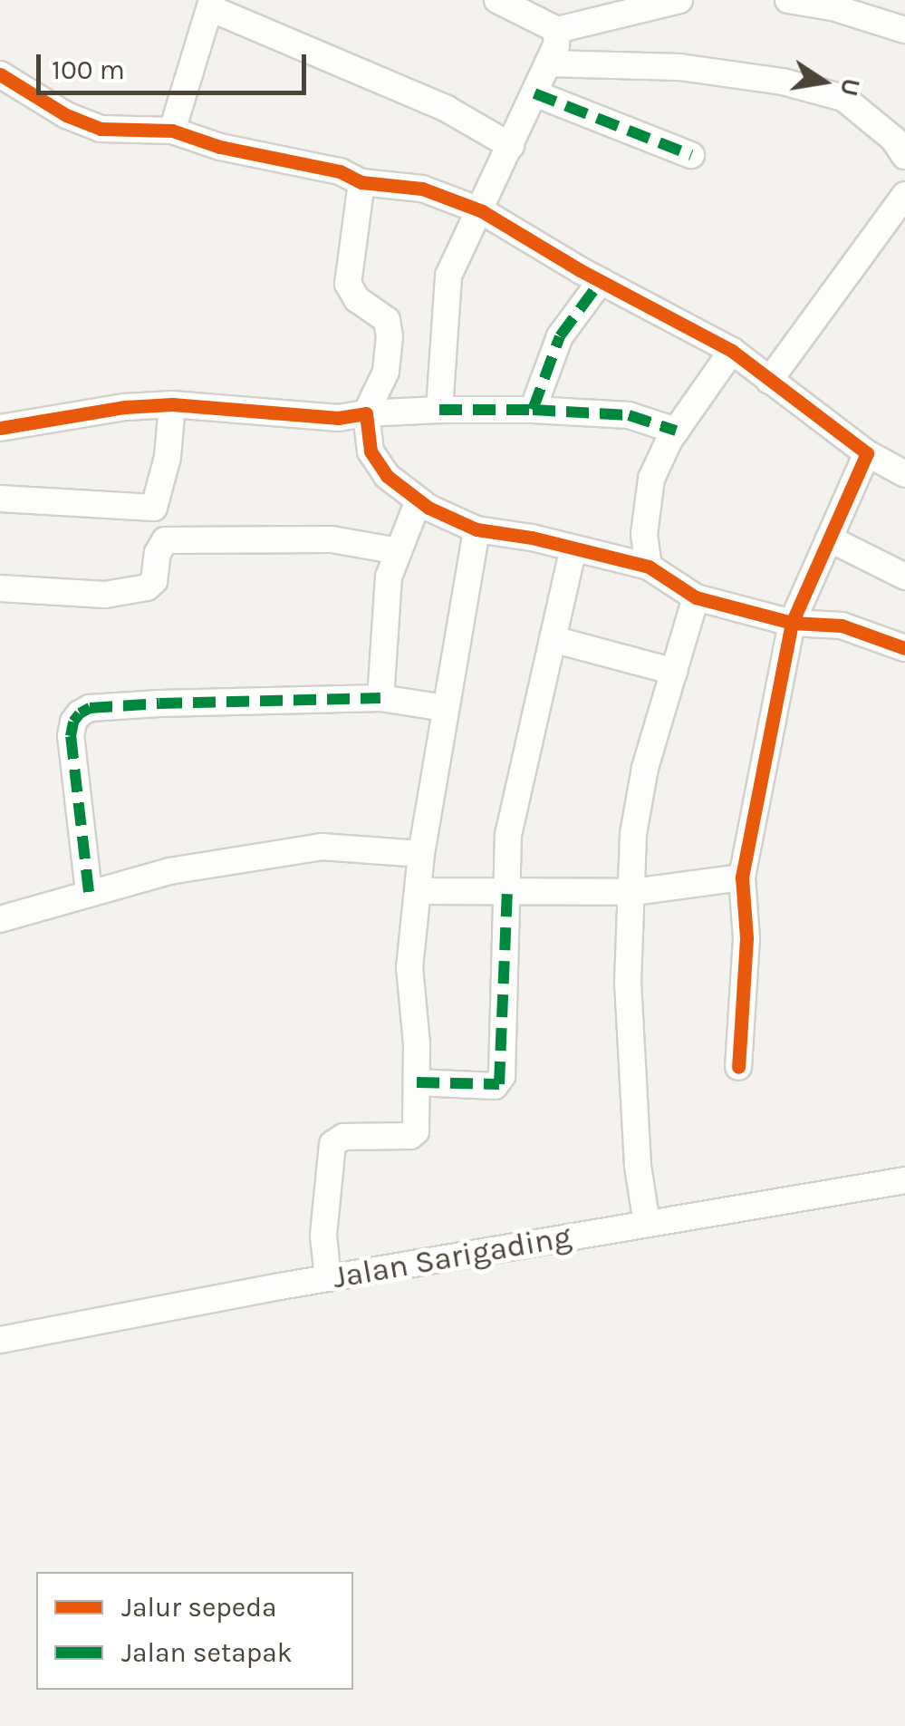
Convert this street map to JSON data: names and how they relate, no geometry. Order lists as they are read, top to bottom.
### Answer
{
  "streets": {
    "street": ["Jalan Sarigading"]
  },
  "legend": ["Jalur sepeda", "Jalan setapak"],
  "scale_bar": "100 m",
  "north": "right"
}
